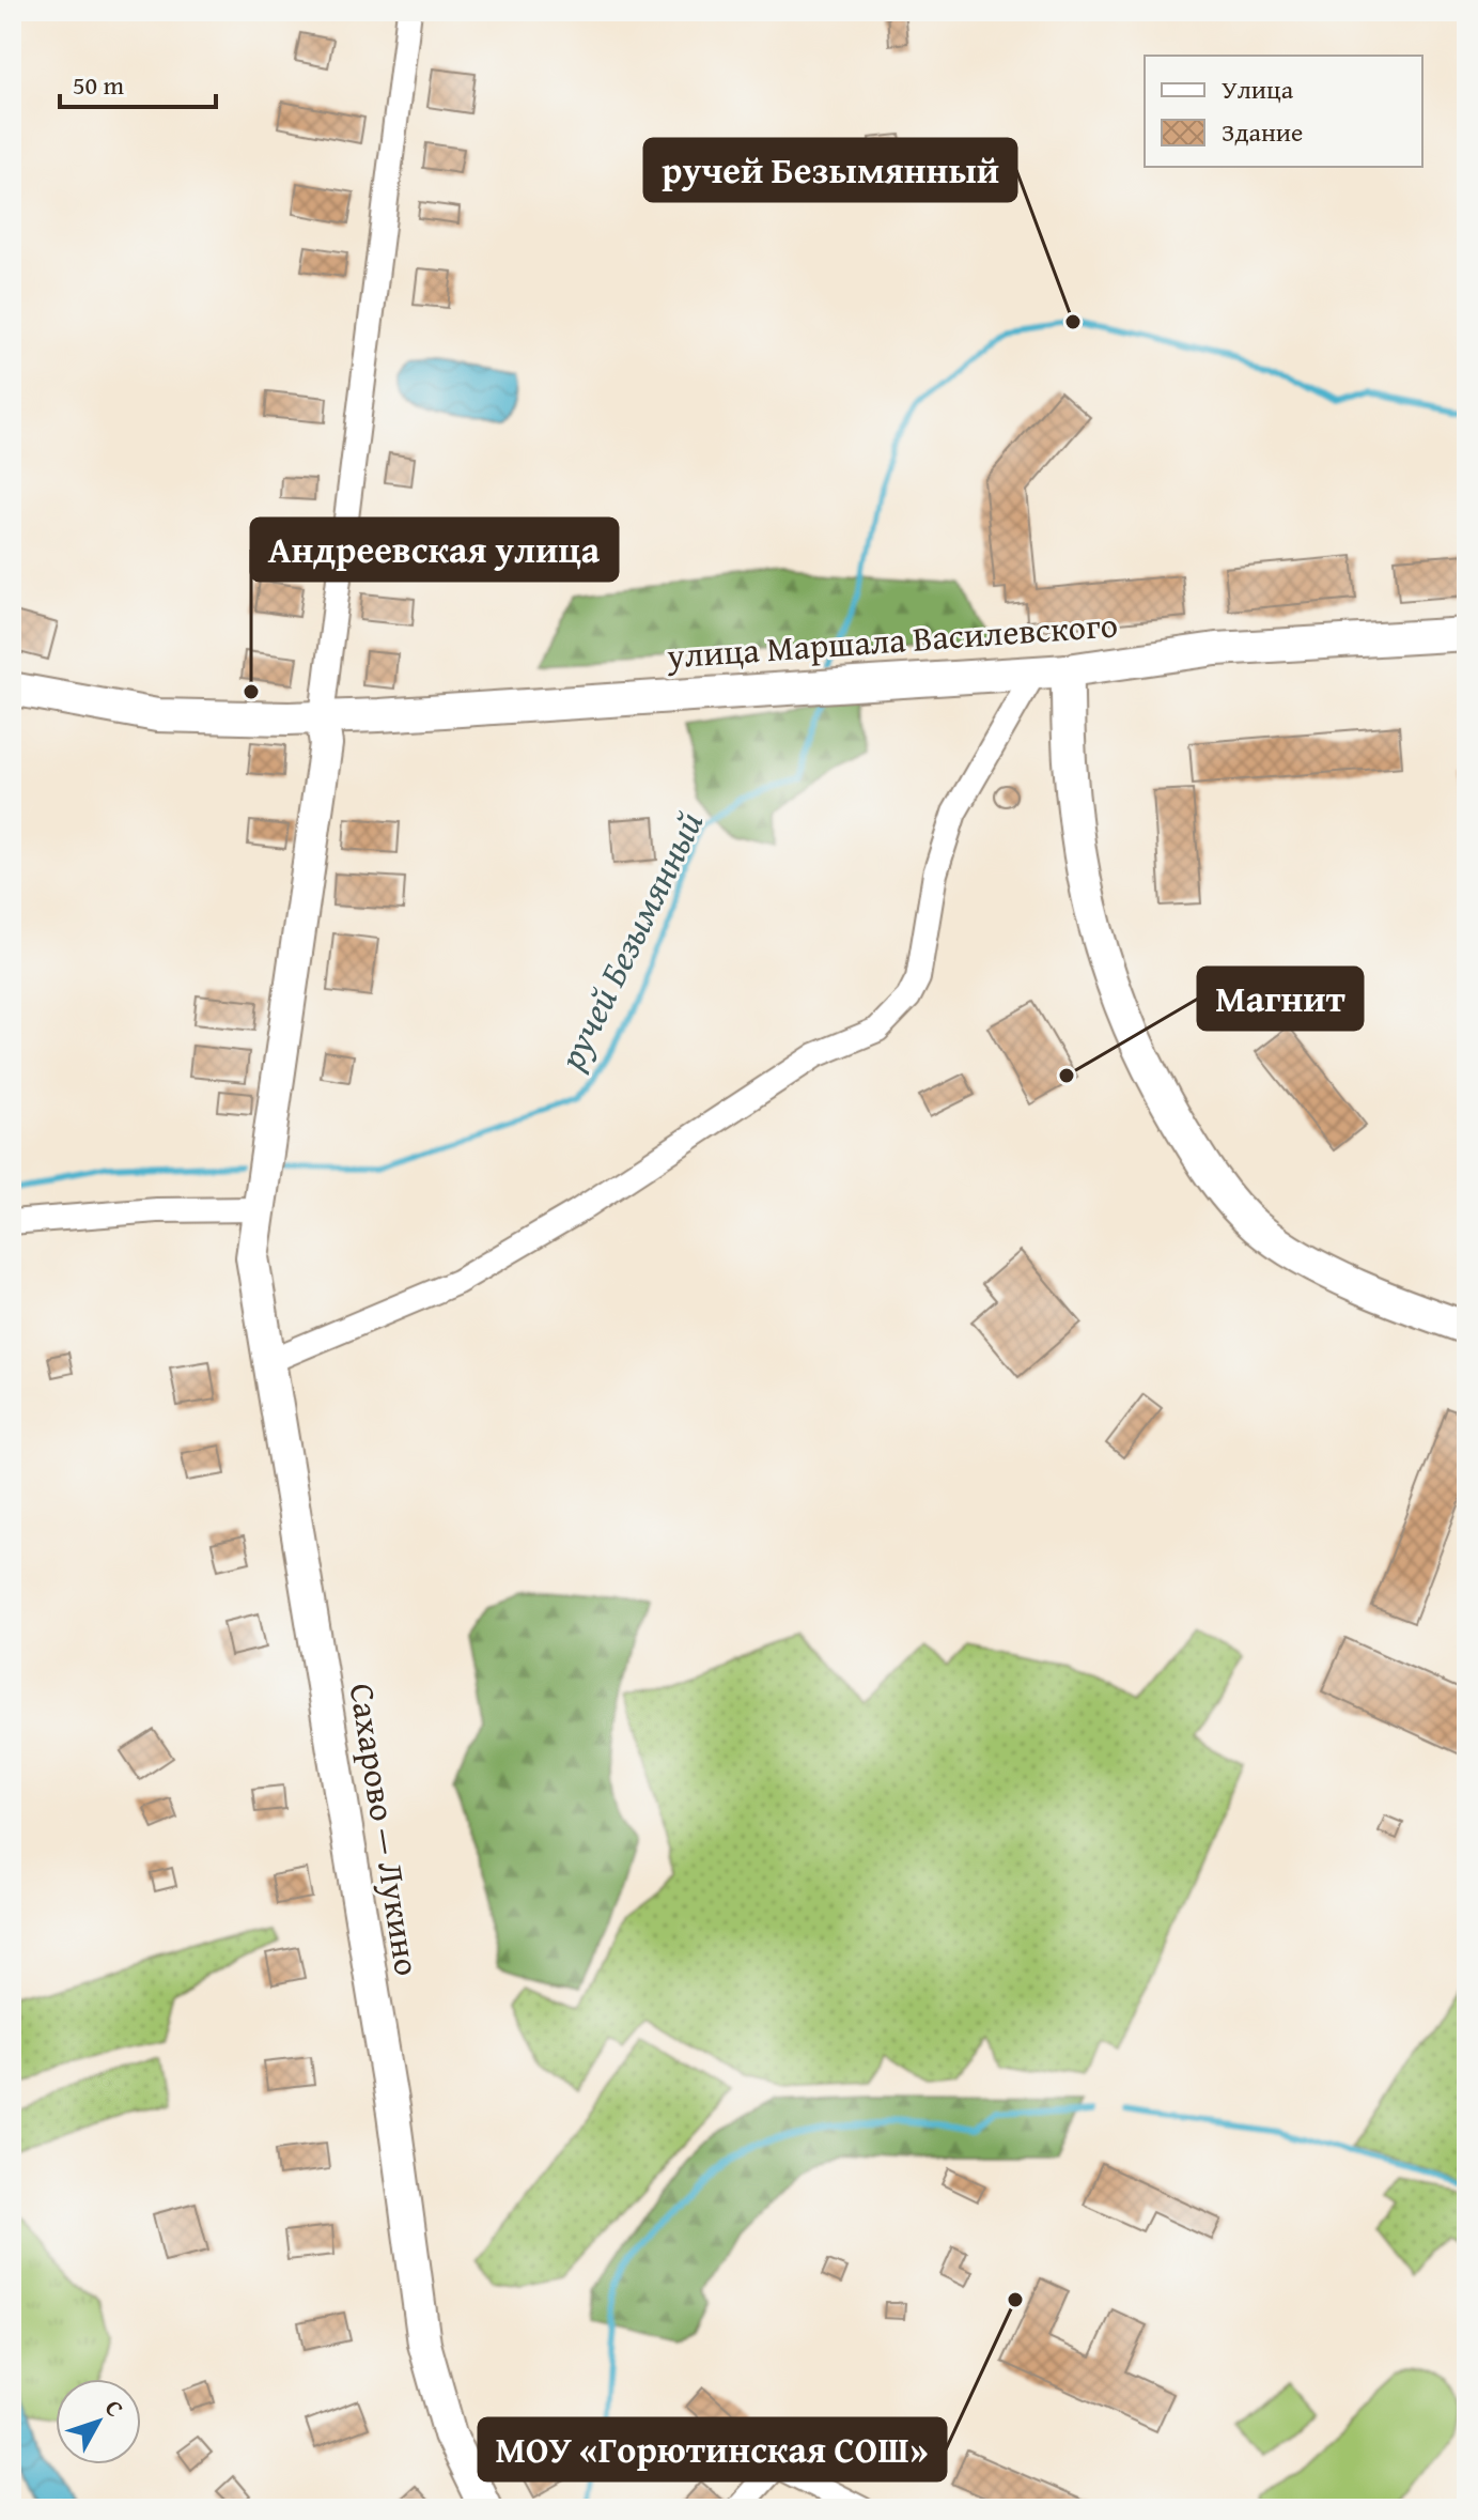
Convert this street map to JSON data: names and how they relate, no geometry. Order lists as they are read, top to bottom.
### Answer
{
  "streets": {
    "street": ["улица Маршала Василевского", "Сахарово — Лукино"]
  },
  "crossings": [
    ["улица Маршала Василевского", "Сахарово — Лукино"]
  ],
  "water": ["ручей Безымянный"],
  "places": [
    "ручей Безымянный",
    "Андреевская улица",
    "Магнит",
    "МОУ «Горютинская СОШ»"
  ],
  "legend": ["Улица", "Здание"],
  "scale_bar": "50 m",
  "north": "top right"
}
